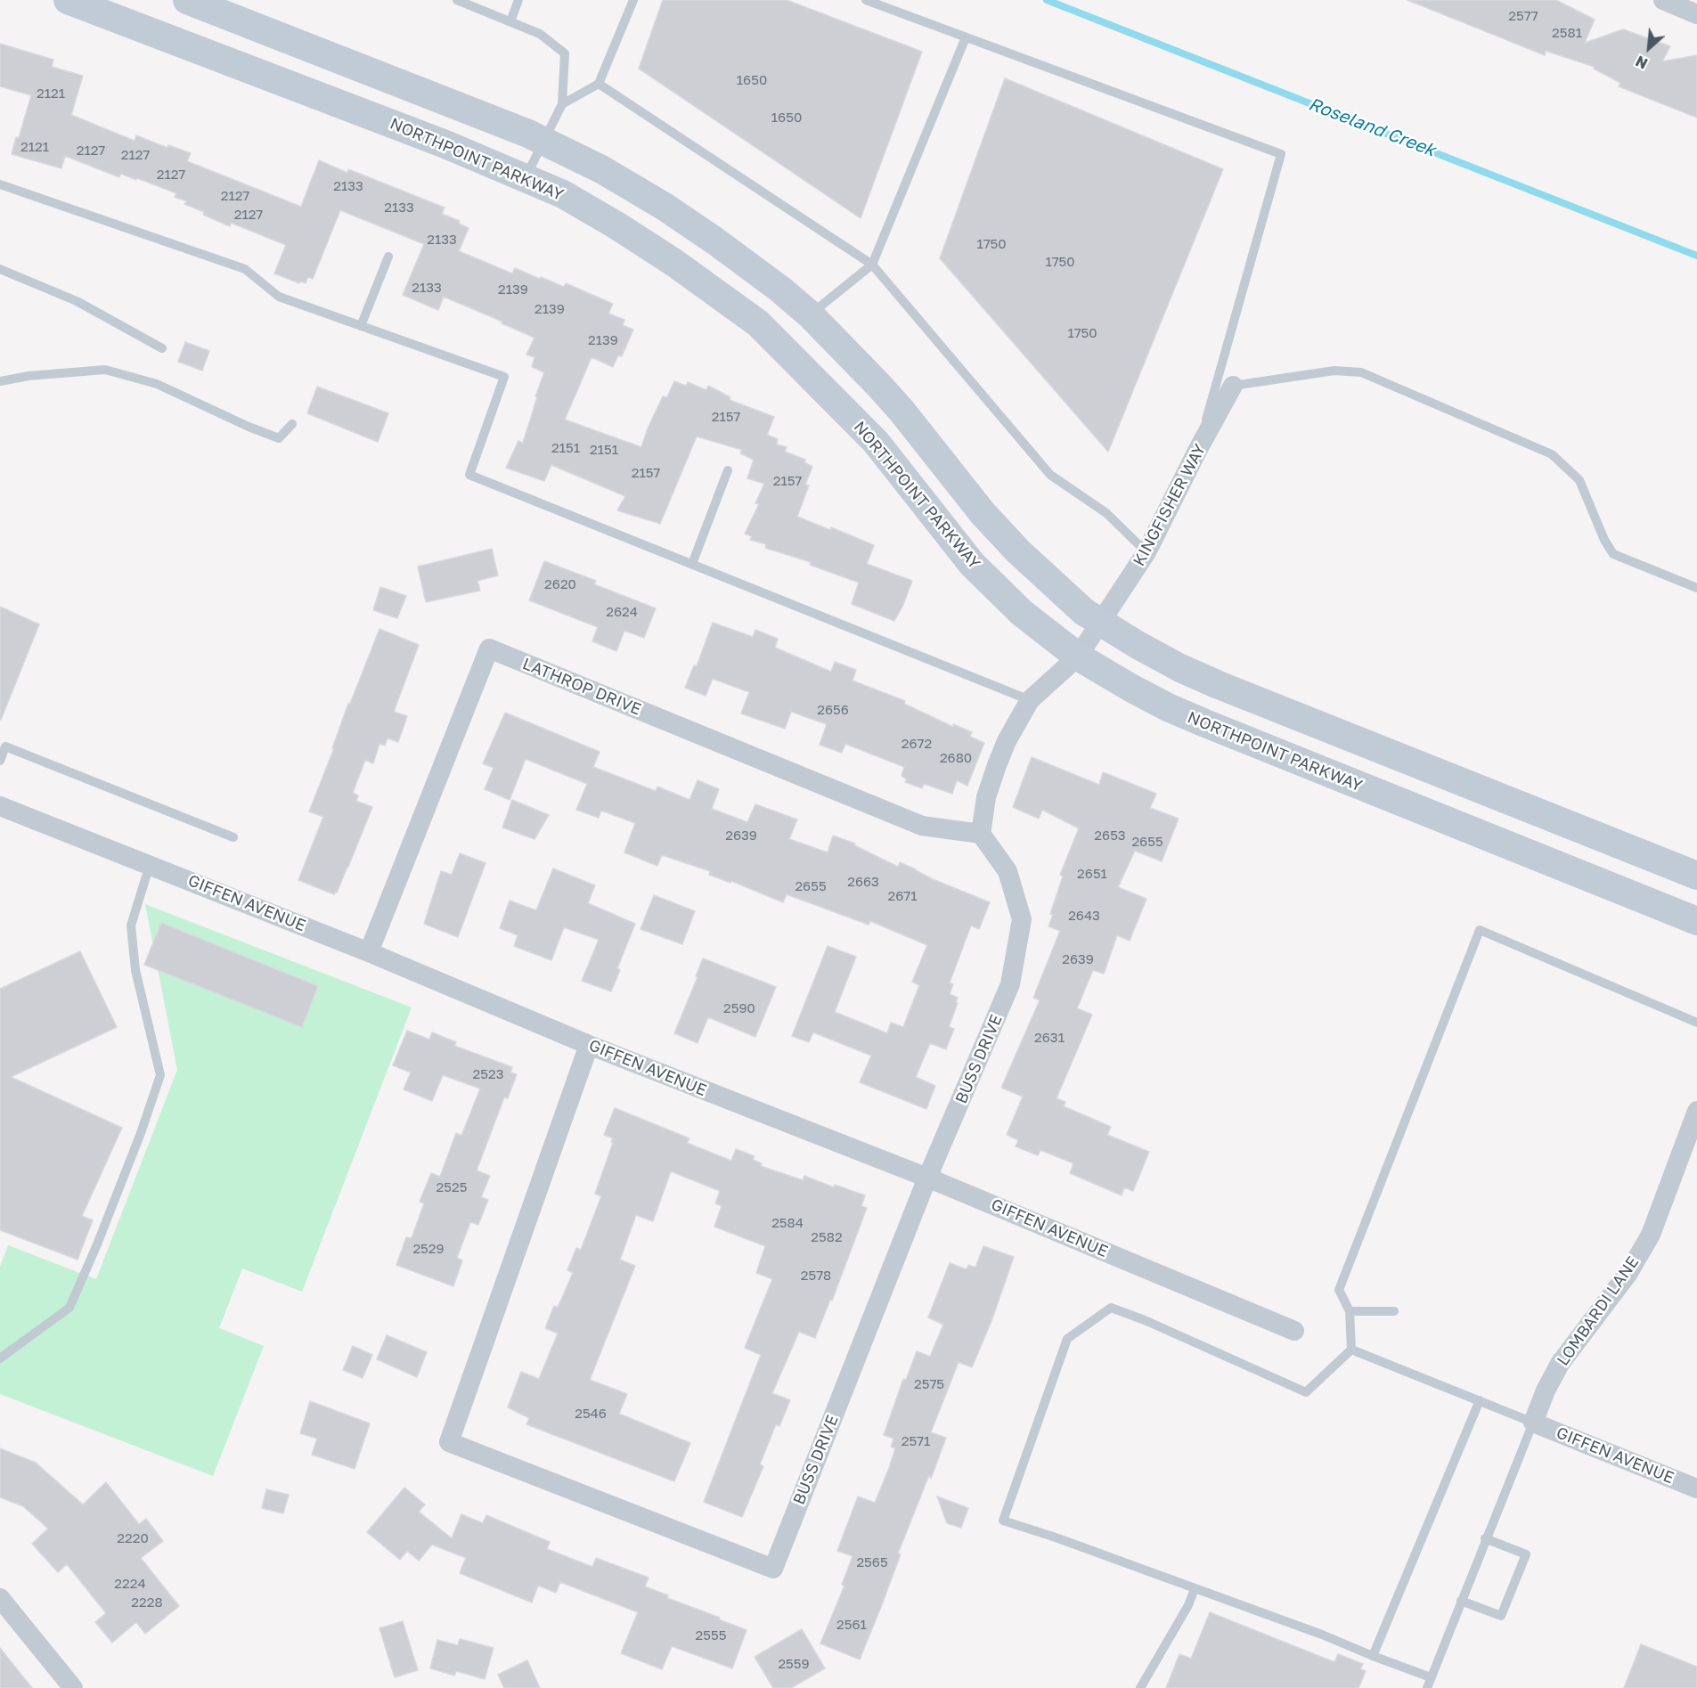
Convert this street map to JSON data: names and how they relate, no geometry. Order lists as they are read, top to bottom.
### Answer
{
  "streets": {
    "street": [
      "NORTHPOINT PARKWAY",
      "KINGFISHER WAY",
      "LATHROP DRIVE",
      "GIFFEN AVENUE",
      "BUSS DRIVE",
      "LOMBARDI LANE"
    ]
  },
  "crossings": [
    ["NORTHPOINT PARKWAY", "KINGFISHER WAY"],
    ["LATHROP DRIVE", "GIFFEN AVENUE"],
    ["LATHROP DRIVE", "BUSS DRIVE"],
    ["GIFFEN AVENUE", "BUSS DRIVE"],
    ["GIFFEN AVENUE", "LOMBARDI LANE"]
  ],
  "water": ["Roseland Creek"],
  "house_numbers": [
    "2577",
    "2581",
    "1650",
    "2121",
    "1650",
    "2121",
    "2127",
    "2127",
    "2127",
    "2133",
    "2127",
    "2133",
    "2127",
    "2133",
    "1750",
    "1750",
    "2133",
    "2139",
    "2139",
    "1750",
    "2139",
    "2157",
    "2151",
    "2151",
    "2157",
    "2157",
    "2620",
    "2624",
    "2656",
    "2672",
    "2680",
    "2639",
    "2653",
    "2655",
    "2651",
    "2663",
    "2655",
    "2671",
    "2643",
    "2639",
    "2590",
    "2631",
    "2523",
    "2525",
    "2584",
    "2582",
    "2529",
    "2578",
    "2575",
    "2546",
    "2571",
    "2220",
    "2565",
    "2224",
    "2228",
    "2561",
    "2555",
    "2559"
  ],
  "north": "bottom left"
}
